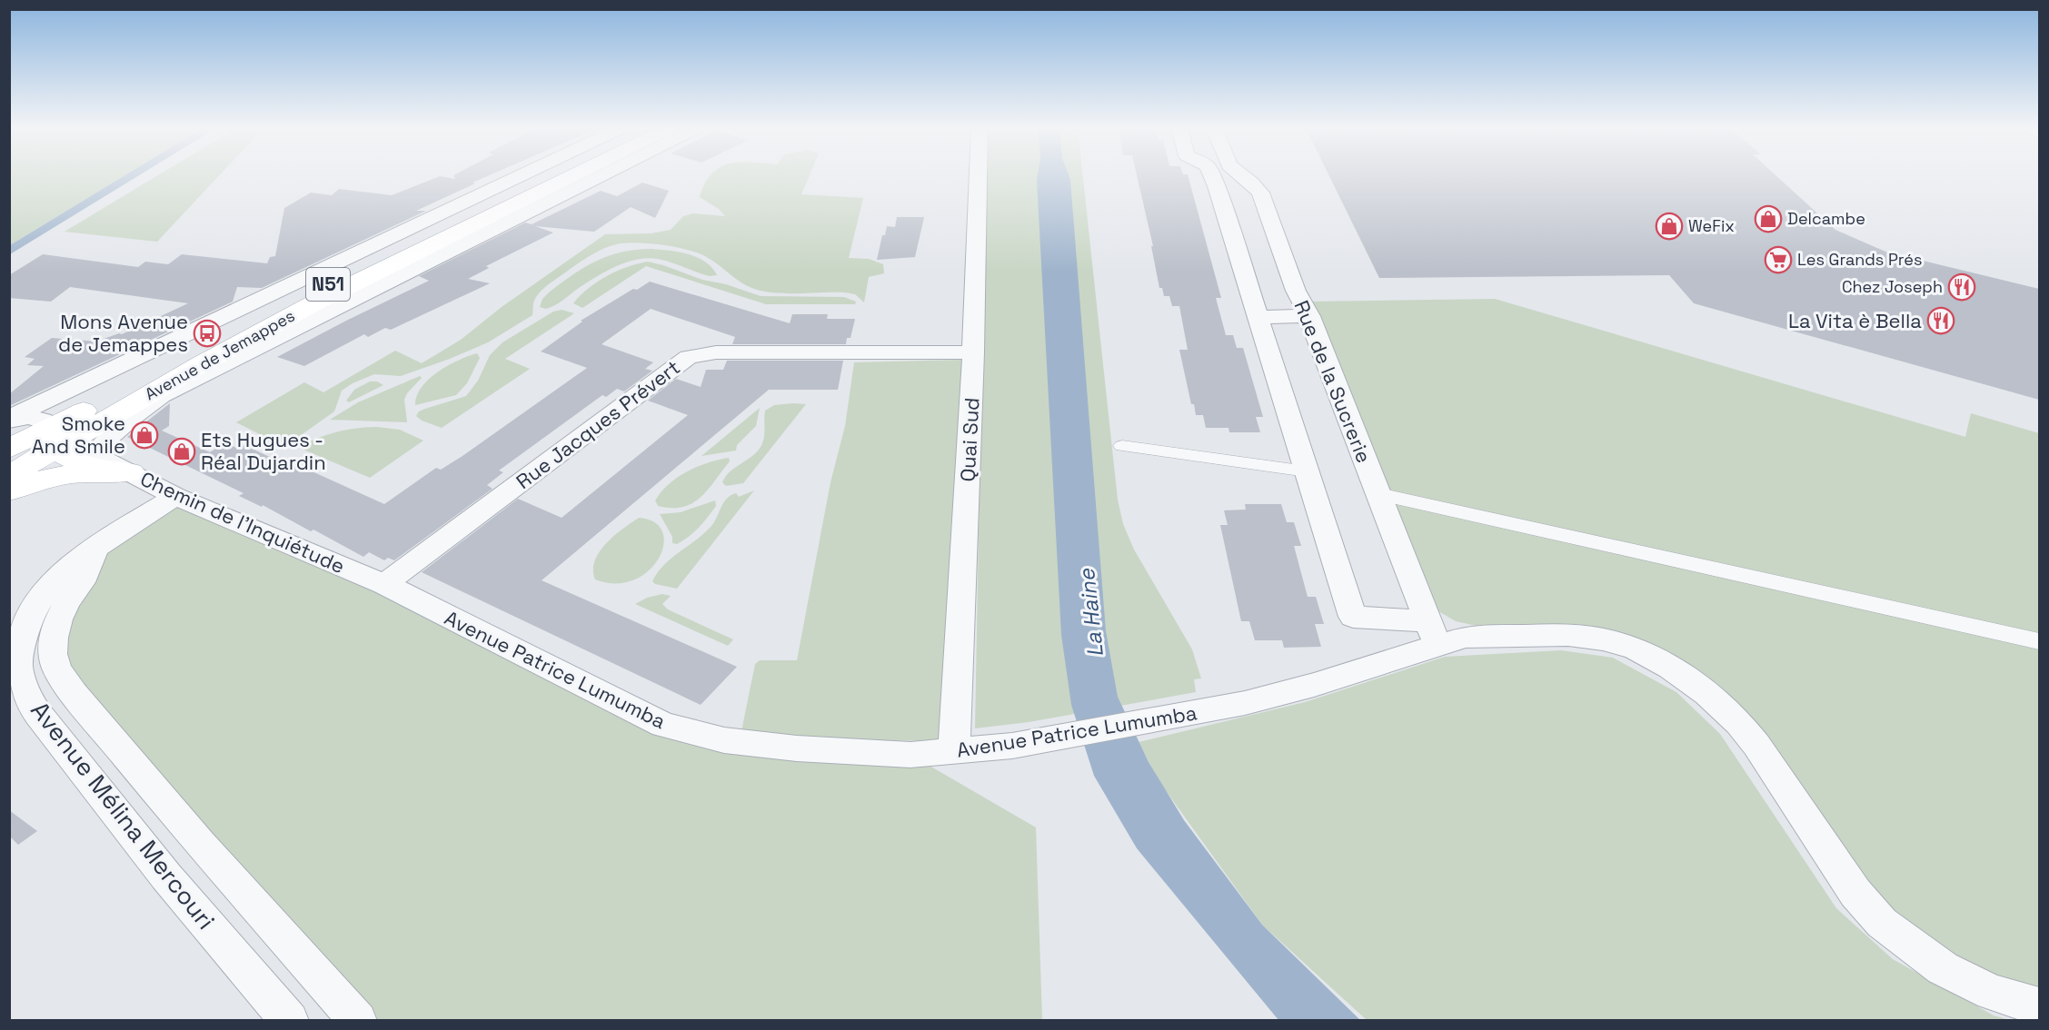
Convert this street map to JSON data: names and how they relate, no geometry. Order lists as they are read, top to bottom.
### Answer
{
  "streets": {
    "main road": ["N51", "Avenue de Jemappes"],
    "street": [
      "Rue de la Sucrerie",
      "Rue Jacques Prévert",
      "Quai Sud",
      "Chemin de l'Inquiétude",
      "Avenue Patrice Lumumba",
      "Avenue Mélina Mercouri"
    ]
  },
  "crossings": [
    ["N51", "Avenue de Jemappes"],
    ["Rue de la Sucrerie", "Avenue Patrice Lumumba"],
    ["Rue Jacques Prévert", "Quai Sud"],
    ["Rue Jacques Prévert", "Chemin de l'Inquiétude"],
    ["Rue Jacques Prévert", "Avenue Patrice Lumumba"],
    ["Quai Sud", "Avenue Patrice Lumumba"],
    ["Chemin de l'Inquiétude", "Avenue Patrice Lumumba"],
    ["Chemin de l'Inquiétude", "Avenue Mélina Mercouri"]
  ],
  "water": ["La Haine"],
  "places": {
    "shop": [
      "Delcambe",
      "WeFix",
      "Smoke And Smile",
      "Ets Hugues - Réal Dujardin"
    ],
    "supermarket": ["Les Grands Prés"],
    "restaurant": ["Chez Joseph", "La Vita è Bella"],
    "bus stop": ["Mons Avenue de Jemappes"]
  }
}
